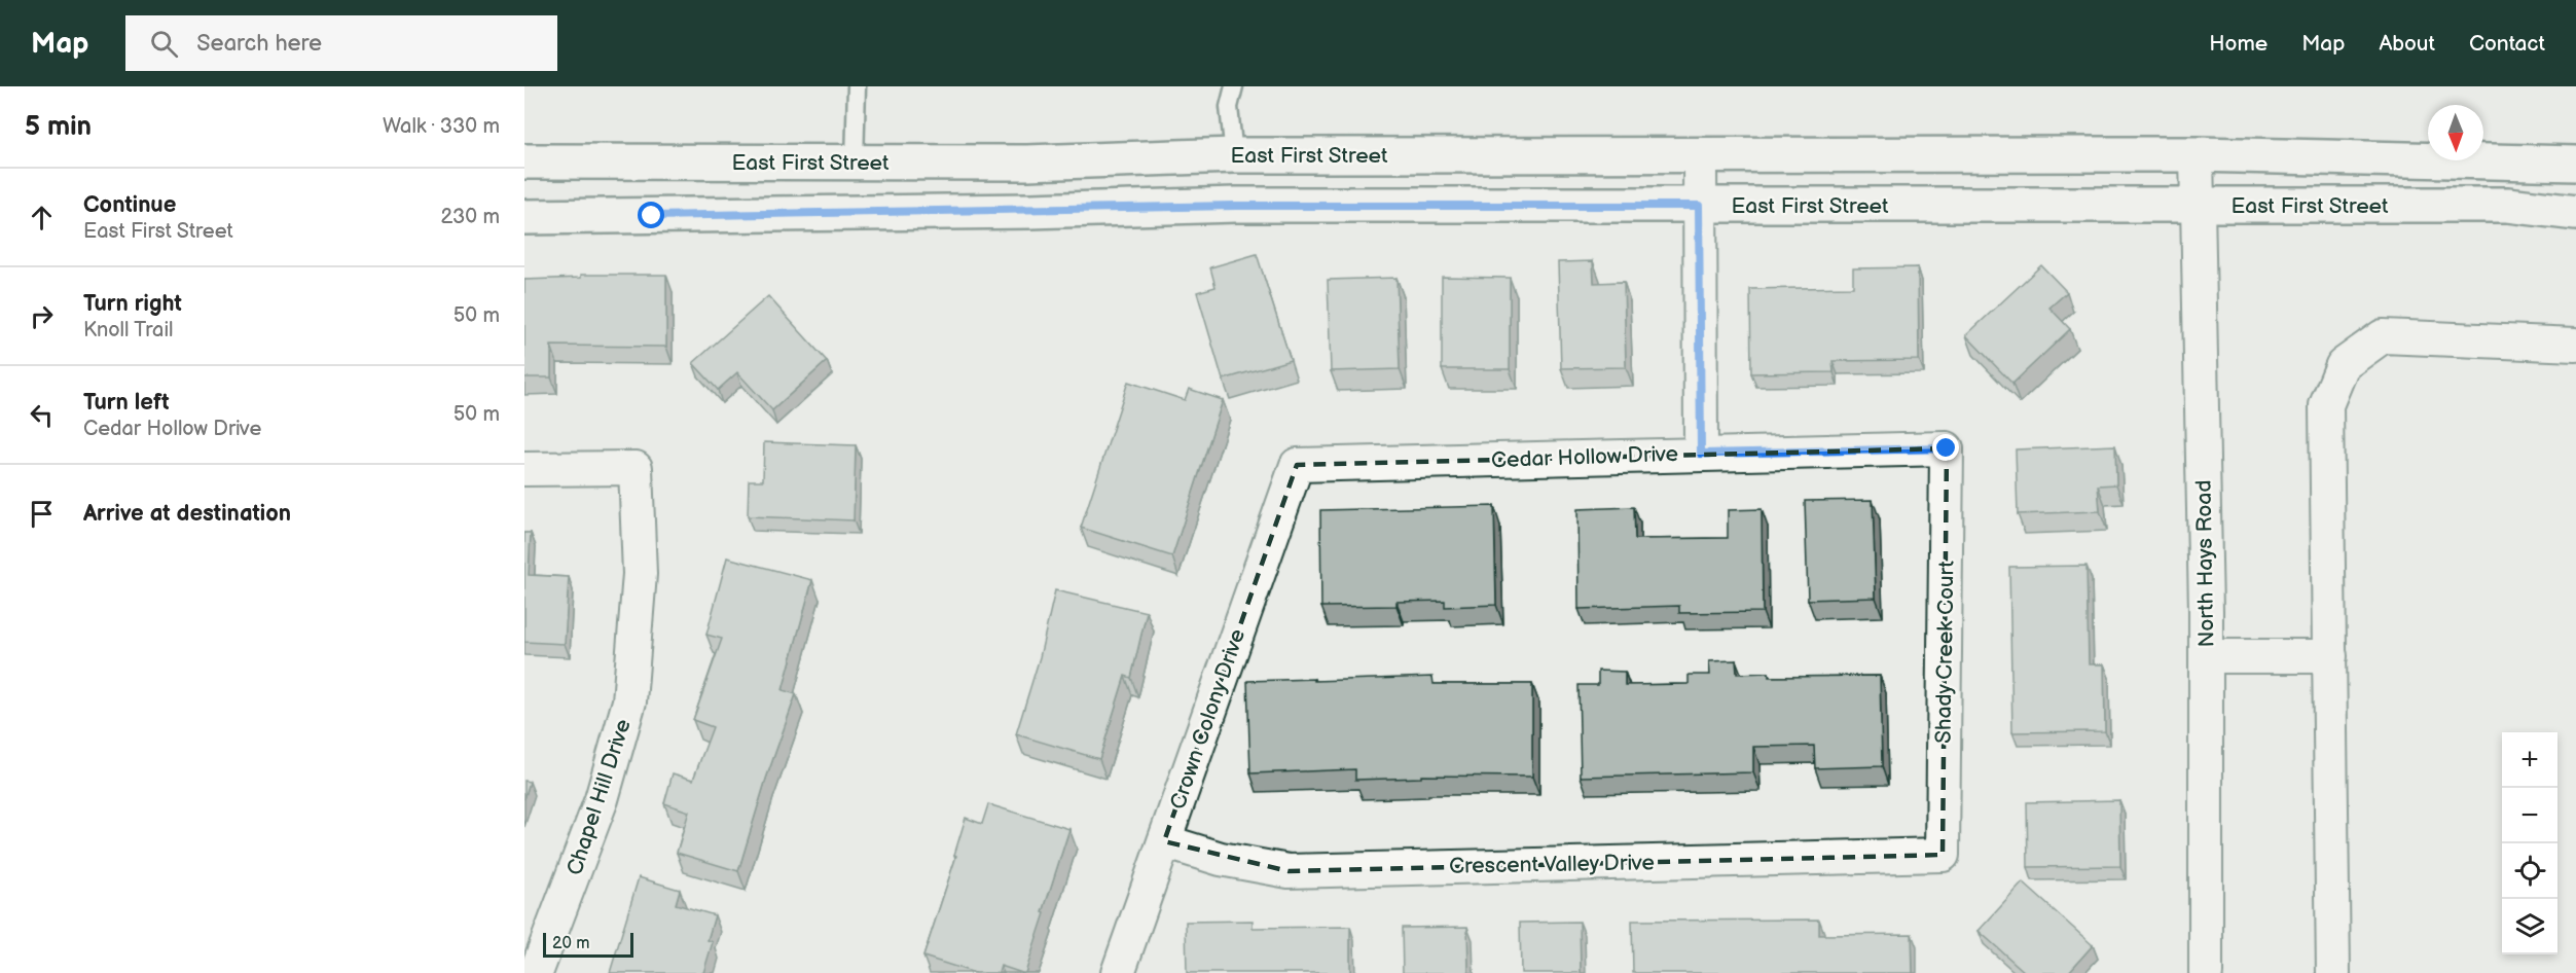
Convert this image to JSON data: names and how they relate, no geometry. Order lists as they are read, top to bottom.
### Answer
{
  "streets": {
    "main road": ["East First Street"],
    "street": [
      "Cedar Hollow Drive",
      "North Hays Road",
      "Shady Creek Court",
      "Crown Colony Drive",
      "Chapel Hill Drive",
      "Crescent Valley Drive"
    ]
  },
  "crossings": [
    ["East First Street", "North Hays Road"],
    ["Cedar Hollow Drive", "Shady Creek Court"],
    ["Cedar Hollow Drive", "Crown Colony Drive"],
    ["Shady Creek Court", "Crescent Valley Drive"],
    ["Crown Colony Drive", "Crescent Valley Drive"]
  ],
  "scale_bar": "20 m",
  "north": "bottom",
  "page": {
    "header": "Map",
    "search": "Search here",
    "nav": [
      "Home",
      "Map",
      "About",
      "Contact"
    ],
    "heading": ["5 min", "Walk · 330 m"],
    "list": [
      ["Continue", "East First Street", "230 m"],
      ["Turn right", "Knoll Trail", "50 m"],
      ["Turn left", "Cedar Hollow Drive", "50 m"],
      "Arrive at destination"
    ],
    "map_buttons": ["+", "−"],
    "scale": "20 m"
  }
}
